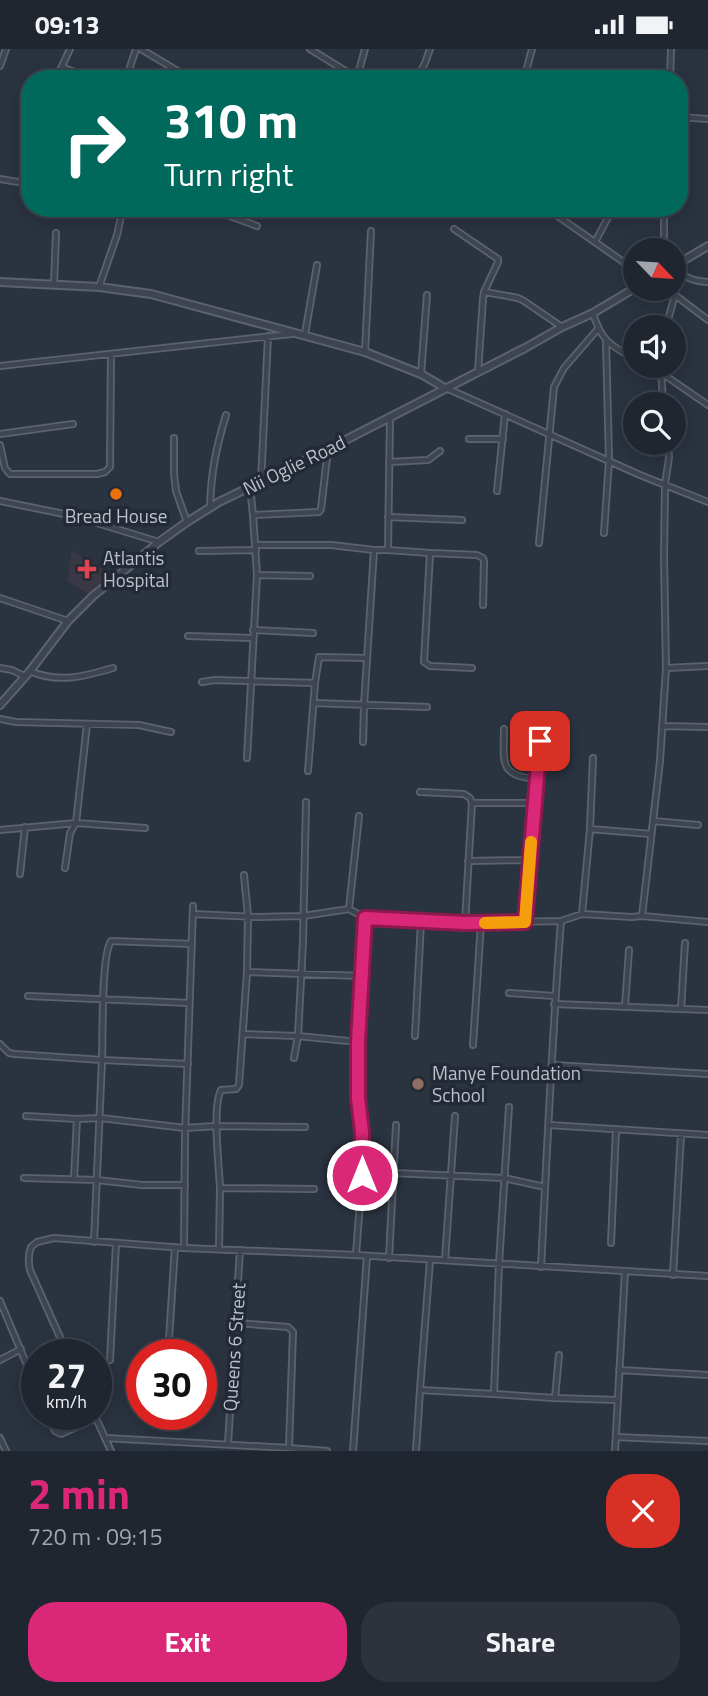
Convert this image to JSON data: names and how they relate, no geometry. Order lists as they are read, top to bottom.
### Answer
{
  "streets": {
    "street": ["Nii Oglie Road", "Queens 6 Street"]
  },
  "places": {
    "other": ["Bread House", "Manye Foundation School"],
    "health": ["Atlantis Hospital"]
  },
  "north": "bottom right",
  "page": {
    "status": "09:13",
    "turn": ["310 m", "Turn right"],
    "speed": "27 km/h",
    "limit": "30",
    "heading": ["2 min", "720 m · 09:15"],
    "buttons": ["Exit", "Share"]
  }
}
